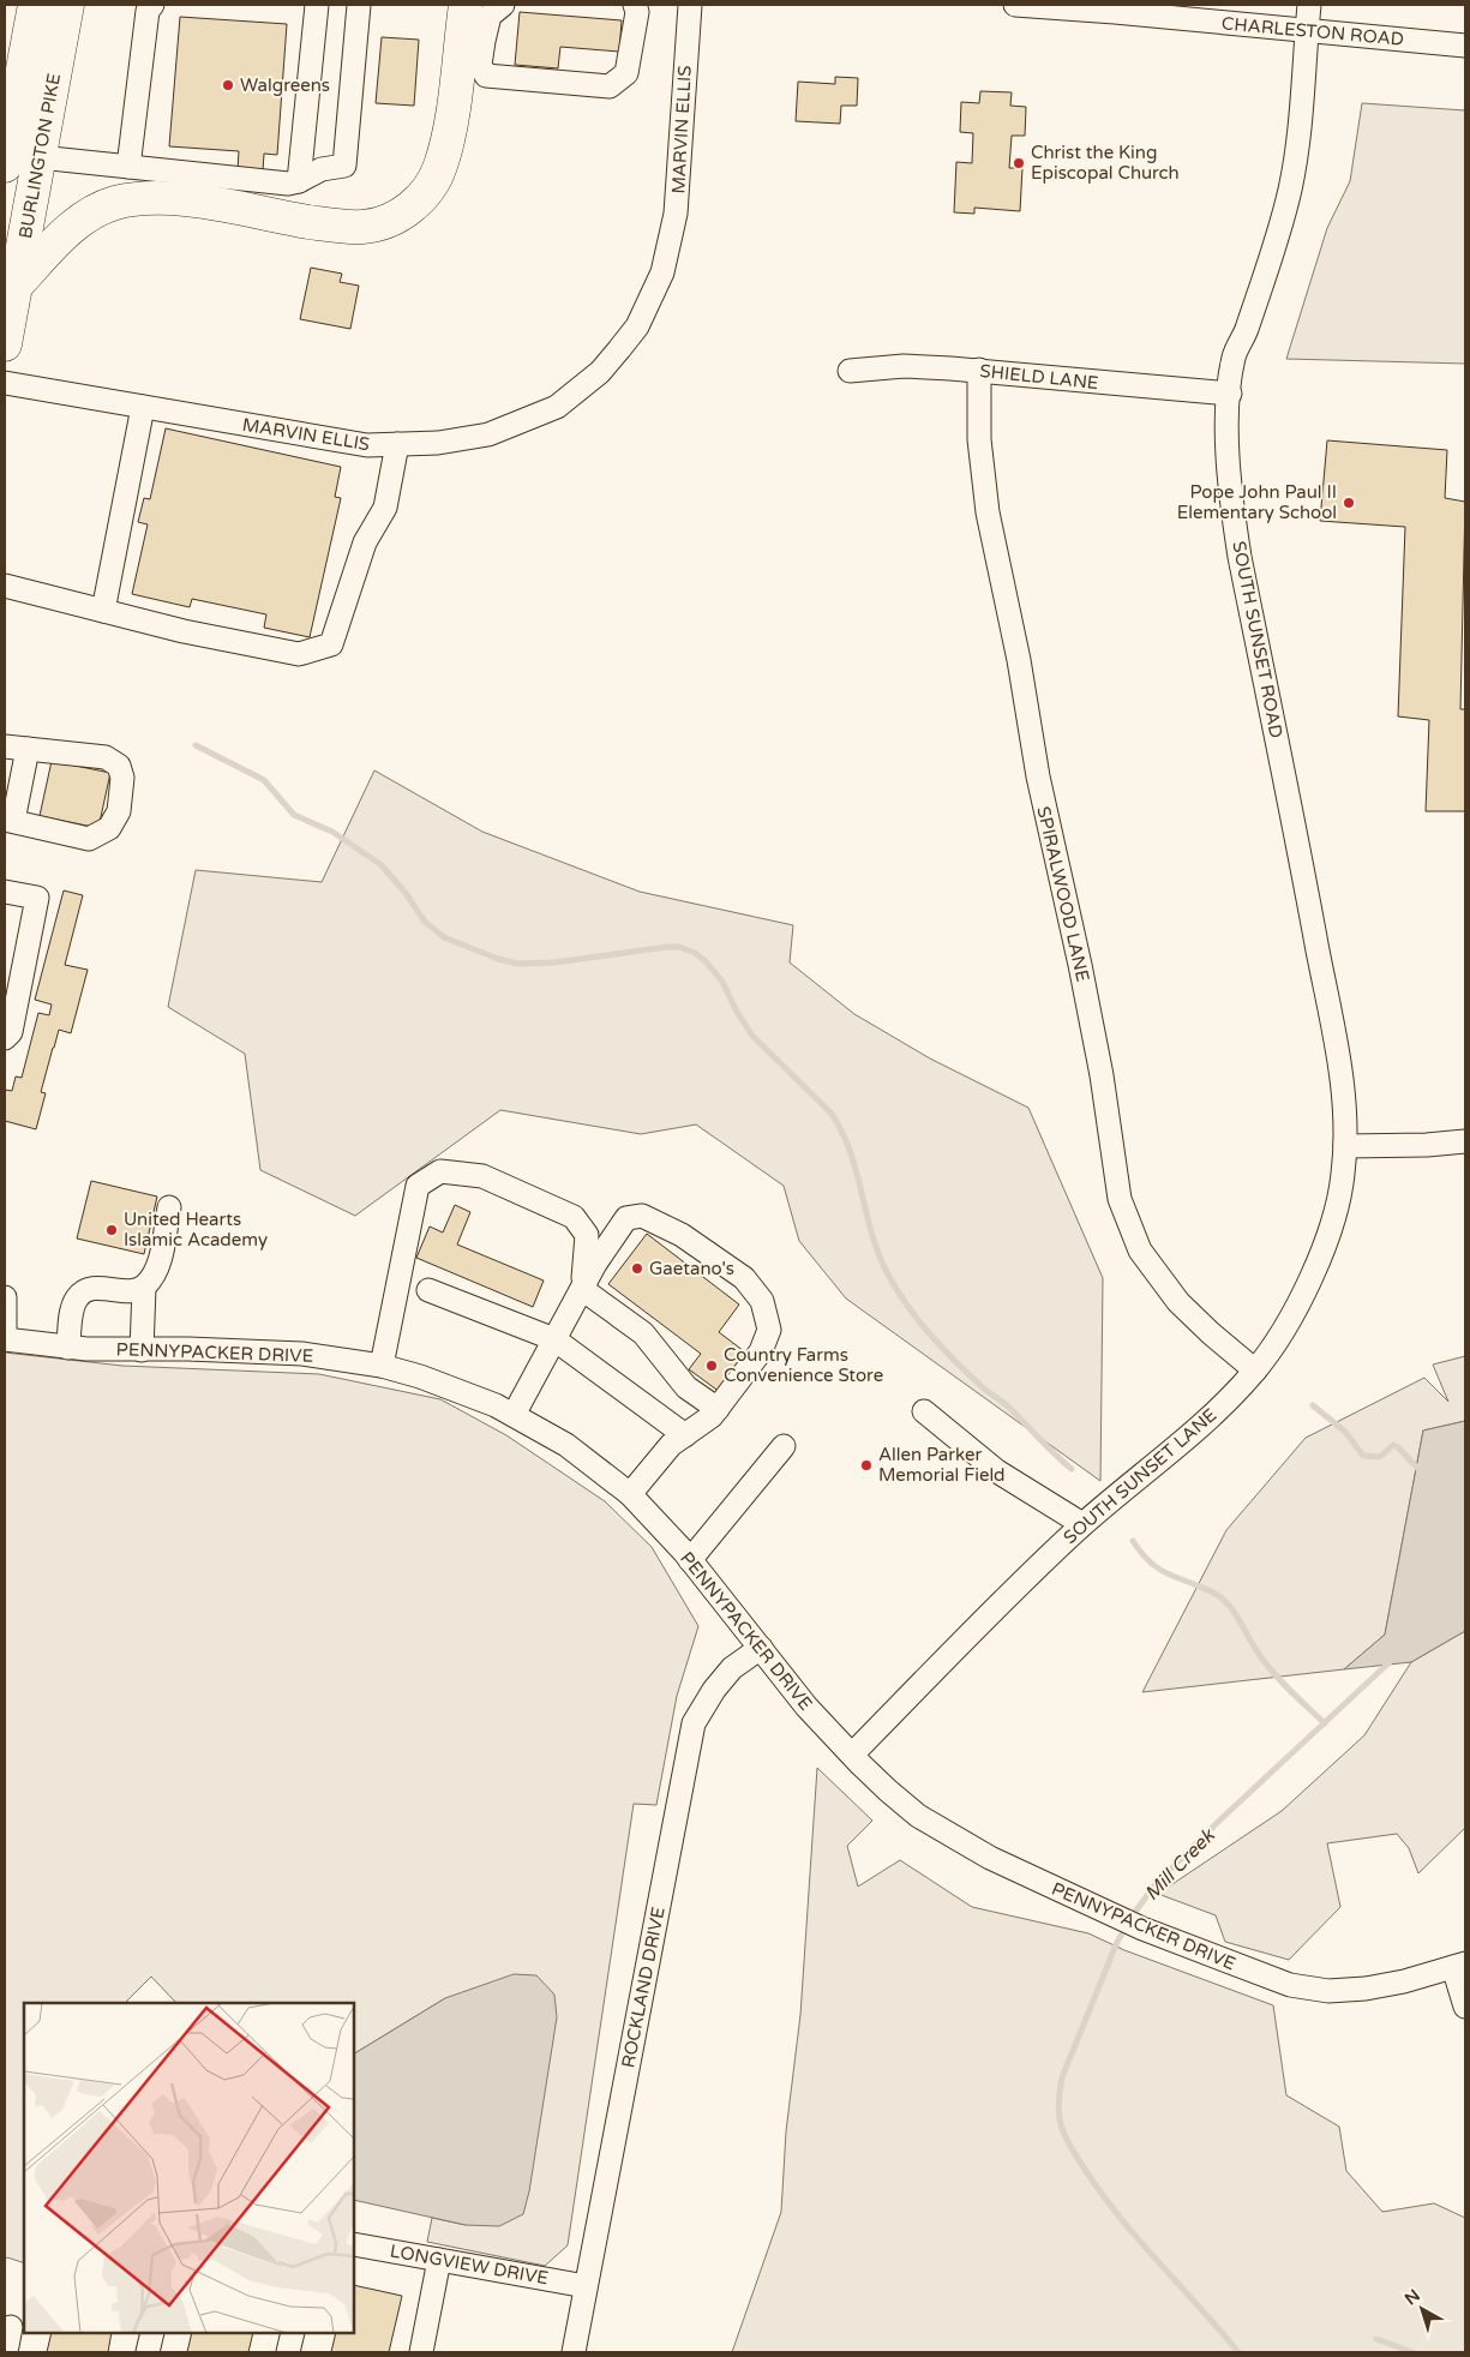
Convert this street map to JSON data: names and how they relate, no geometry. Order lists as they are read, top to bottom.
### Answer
{
  "streets": {
    "highway": ["BURLINGTON PIKE"],
    "street": [
      "CHARLESTON ROAD",
      "MARVIN ELLIS",
      "SHIELD LANE",
      "SOUTH SUNSET ROAD",
      "SPIRALWOOD LANE",
      "PENNYPACKER DRIVE",
      "SOUTH SUNSET LANE",
      "ROCKLAND DRIVE",
      "LONGVIEW DRIVE"
    ]
  },
  "crossings": [
    ["CHARLESTON ROAD", "SOUTH SUNSET ROAD"],
    ["SHIELD LANE", "SOUTH SUNSET ROAD"],
    ["SHIELD LANE", "SPIRALWOOD LANE"],
    ["SOUTH SUNSET ROAD", "SOUTH SUNSET LANE"],
    ["SPIRALWOOD LANE", "SOUTH SUNSET LANE"],
    ["PENNYPACKER DRIVE", "SOUTH SUNSET LANE"],
    ["PENNYPACKER DRIVE", "ROCKLAND DRIVE"],
    ["ROCKLAND DRIVE", "LONGVIEW DRIVE"]
  ],
  "water": ["Mill Creek"],
  "places": [
    "Walgreens",
    "Christ the King Episcopal Church",
    "Pope John Paul II Elementary School",
    "United Hearts Islamic Academy",
    "Gaetano's",
    "Country Farms Convenience Store",
    "Allen Parker Memorial Field"
  ],
  "north": "top left"
}
